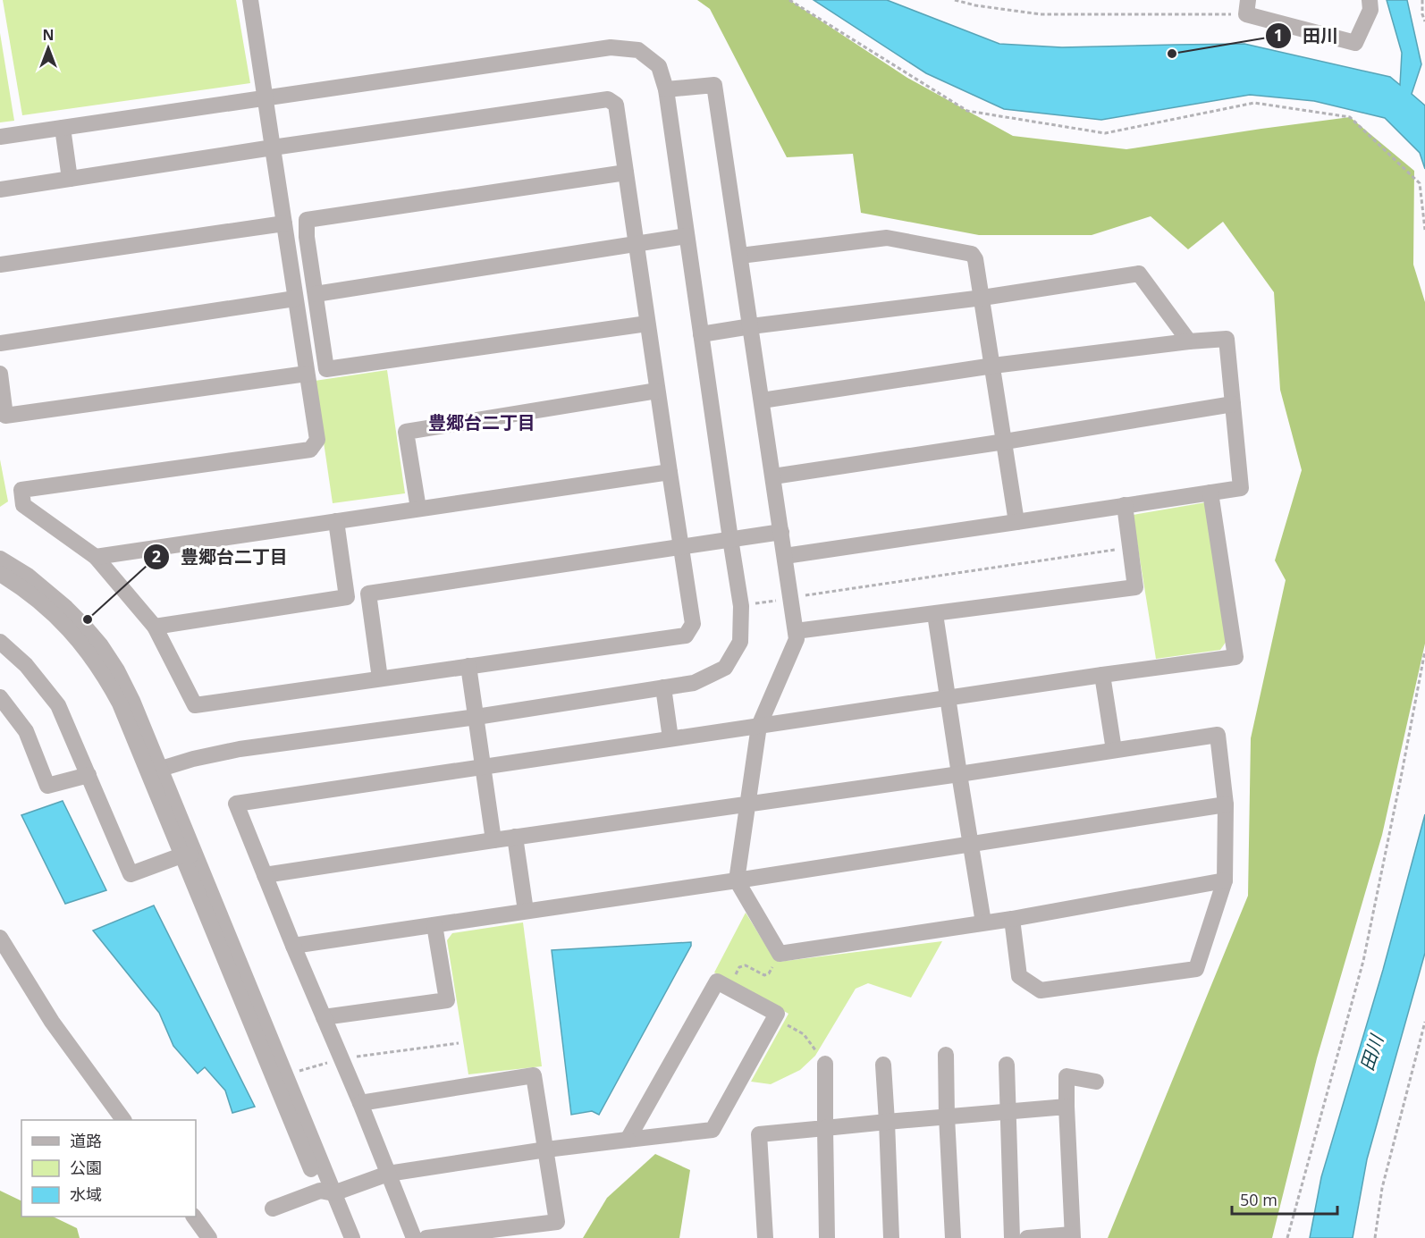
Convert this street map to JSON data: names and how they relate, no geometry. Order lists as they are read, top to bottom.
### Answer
{
  "districts": ["豊郷台二丁目"],
  "water": ["田川"],
  "places": ["田川", "豊郷台二丁目"],
  "legend": ["道路", "公園", "水域"],
  "scale_bar": "50 m",
  "north": "top"
}
